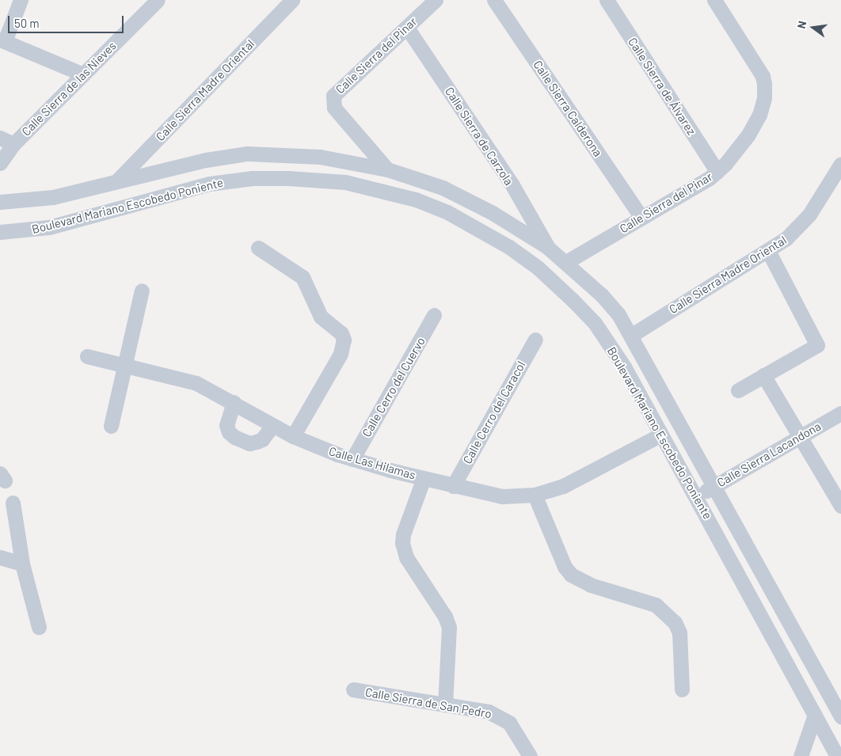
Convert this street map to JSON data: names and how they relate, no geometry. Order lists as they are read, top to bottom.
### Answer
{
  "streets": {
    "street": [
      "Calle Sierra del Pinar",
      "Calle Sierra de Álvarez",
      "Calle Sierra de las Nieves",
      "Calle Sierra Madre Oriental",
      "Calle Sierra Calderona",
      "Calle Sierra de Carzola",
      "Boulevard Mariano Escobedo Poniente",
      "Calle Cerro del Cuervo",
      "Calle Cerro del Caracol",
      "Calle Sierra Lacandona",
      "Calle Las Hilamas",
      "Calle Sierra de San Pedro"
    ]
  },
  "crossings": [
    ["Calle Sierra del Pinar", "Calle Sierra de Álvarez"],
    ["Calle Sierra del Pinar", "Calle Sierra Calderona"],
    ["Calle Sierra del Pinar", "Calle Sierra de Carzola"],
    ["Calle Sierra del Pinar", "Boulevard Mariano Escobedo Poniente"],
    ["Calle Sierra Madre Oriental", "Boulevard Mariano Escobedo Poniente"],
    ["Calle Sierra de Carzola", "Boulevard Mariano Escobedo Poniente"],
    ["Boulevard Mariano Escobedo Poniente", "Calle Sierra Lacandona"],
    ["Boulevard Mariano Escobedo Poniente", "Calle Las Hilamas"],
    ["Calle Cerro del Cuervo", "Calle Las Hilamas"],
    ["Calle Cerro del Caracol", "Calle Las Hilamas"]
  ],
  "scale_bar": "50 m",
  "north": "left"
}
